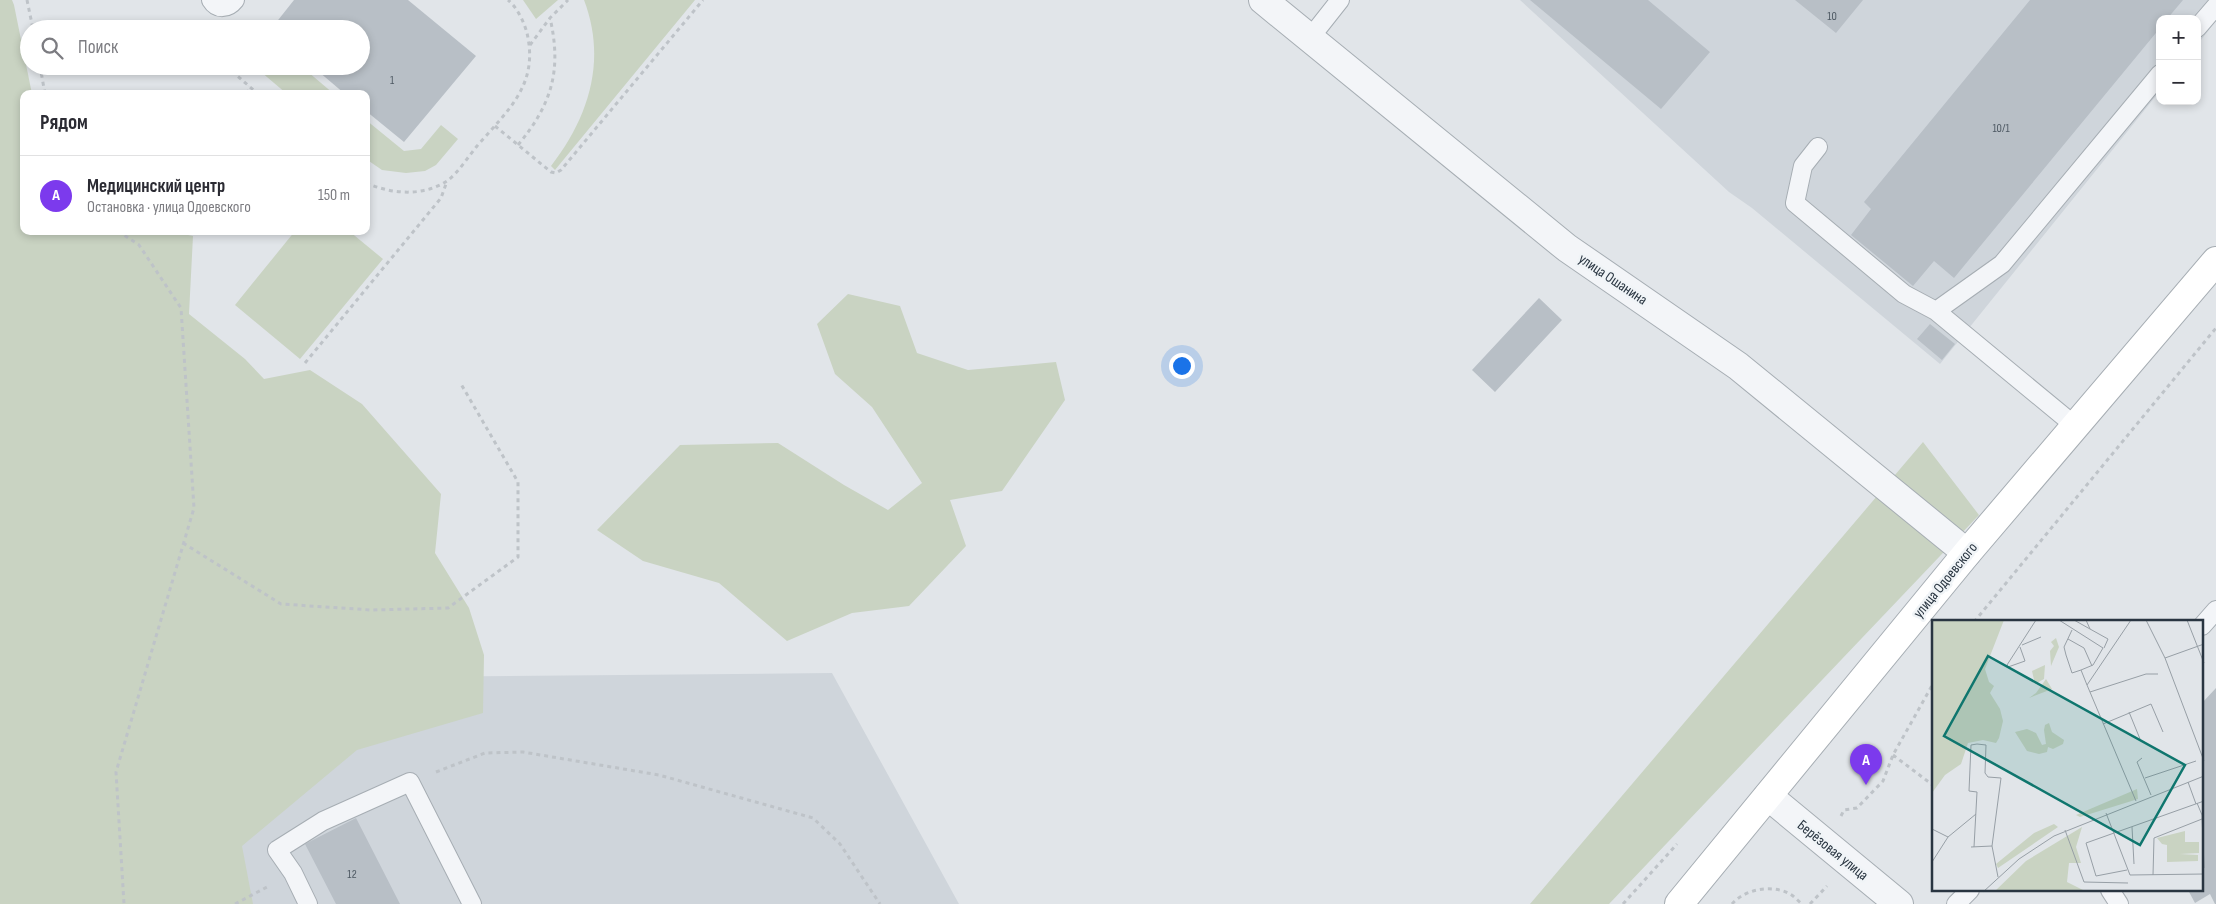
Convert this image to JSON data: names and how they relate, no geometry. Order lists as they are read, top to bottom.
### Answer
{
  "streets": {
    "street": ["улица Ошанина", "улица Одоевского", "Берёзовая улица"]
  },
  "crossings": [
    ["улица Ошанина", "улица Одоевского"],
    ["улица Одоевского", "Берёзовая улица"]
  ],
  "house_numbers": [
    "10",
    "1",
    "10/1",
    "12"
  ],
  "page": {
    "map_buttons": ["+", "−"],
    "search": "Поиск",
    "heading": "Рядом",
    "list": [
      {
        "mark": "A",
        "name": "Медицинский центр",
        "note": "Остановка · улица Одоевского",
        "value": "150 m"
      }
    ],
    "pins": "A"
  }
}
